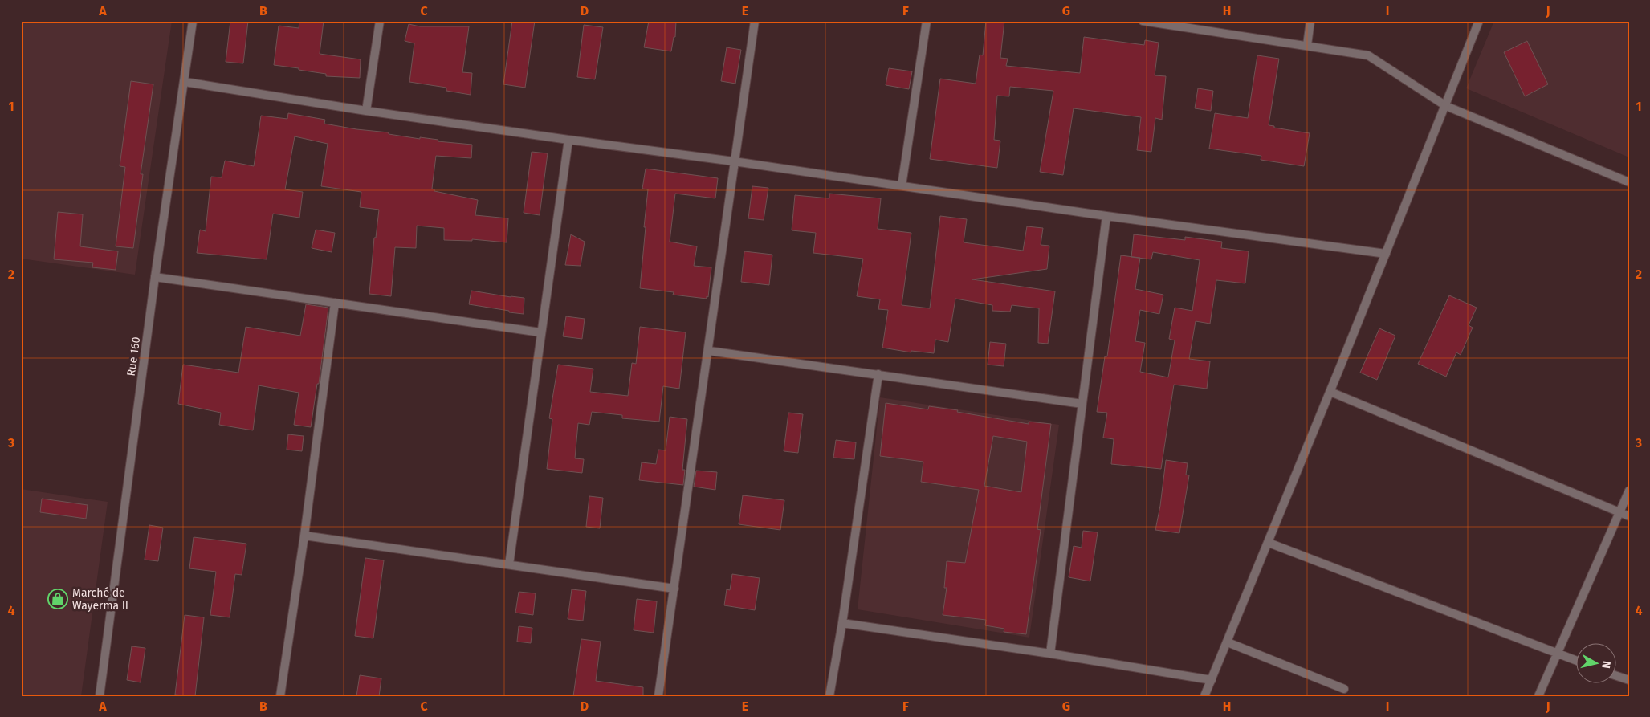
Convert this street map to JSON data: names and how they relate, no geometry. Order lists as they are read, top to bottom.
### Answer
{
  "streets": {
    "street": ["Rue 160"]
  },
  "places": {
    "shop": ["Marché de Wayerma II"]
  },
  "north": "right",
  "grid": {
    "columns": [
      "A",
      "B",
      "C",
      "D",
      "E",
      "F",
      "G",
      "H",
      "I",
      "J"
    ],
    "rows": [
      "1",
      "2",
      "3",
      "4"
    ]
  }
}
